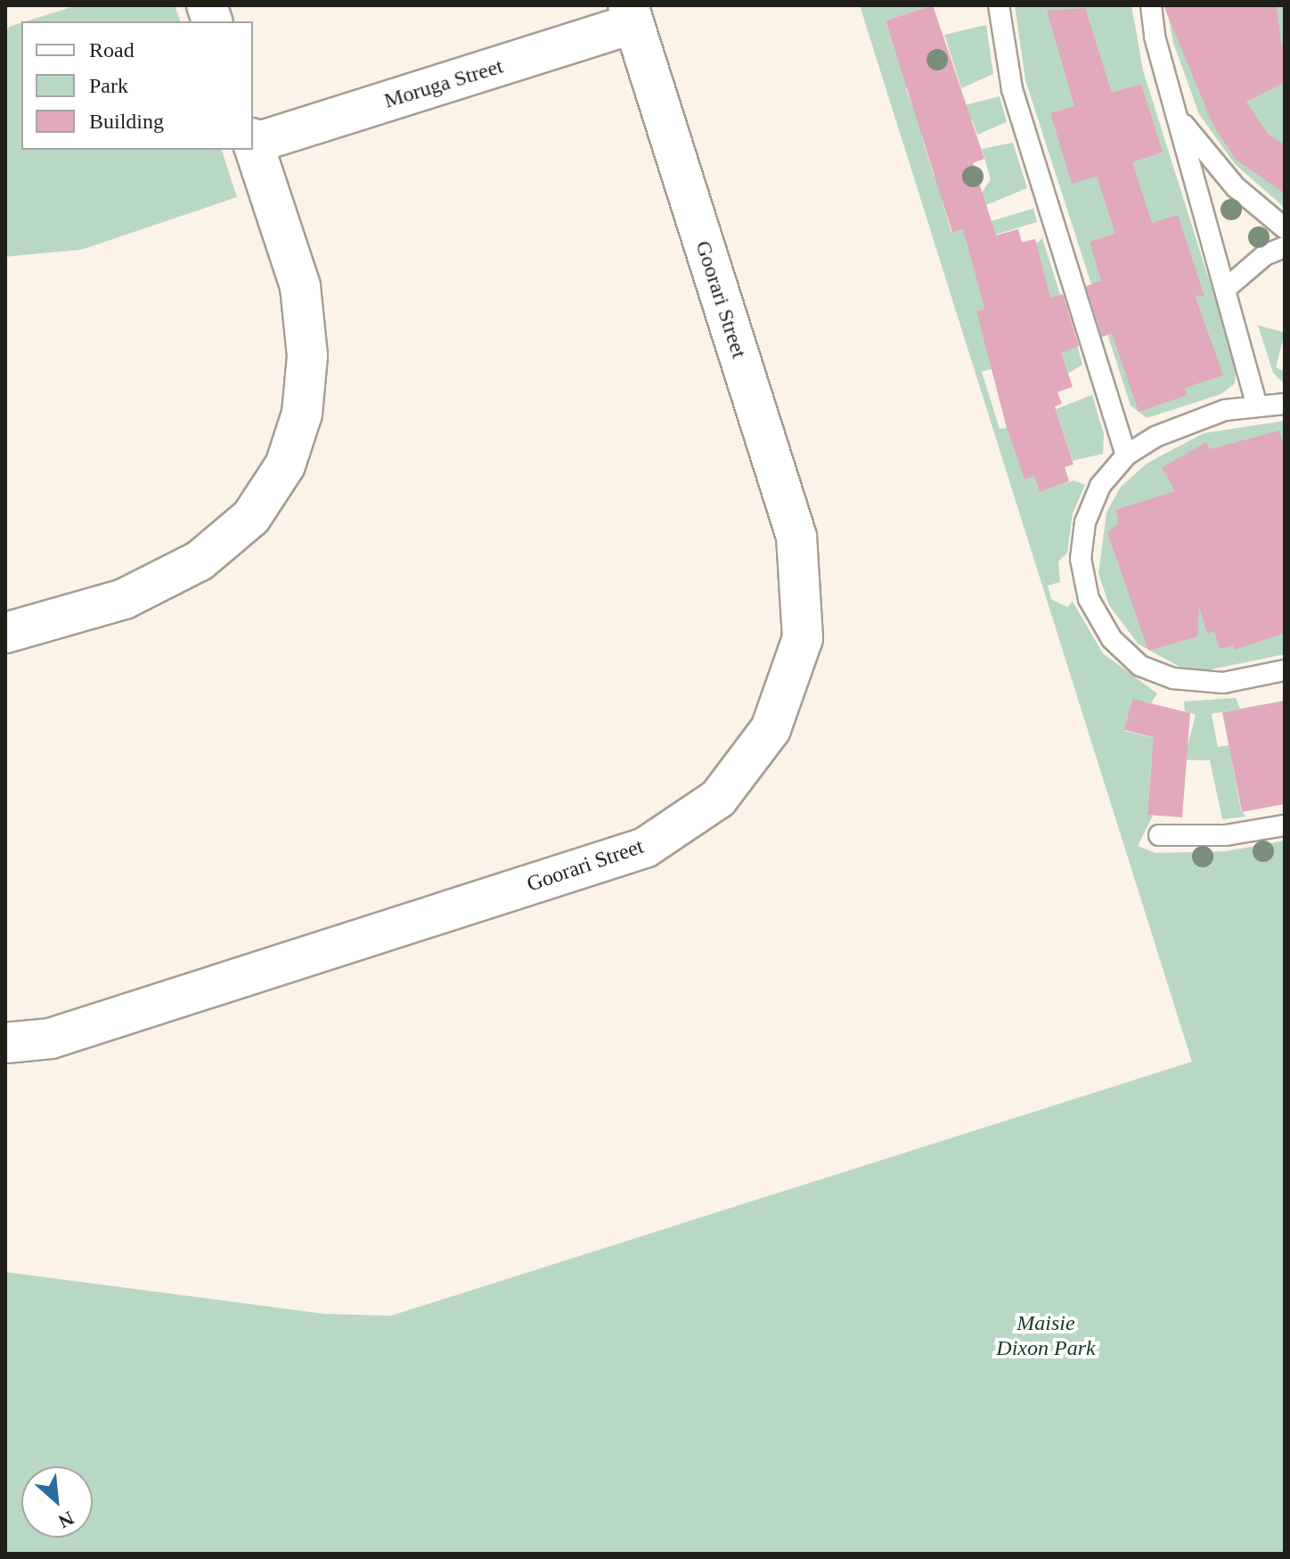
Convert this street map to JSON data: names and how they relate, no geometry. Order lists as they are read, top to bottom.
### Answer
{
  "streets": {
    "street": ["Moruga Street", "Goorari Street"]
  },
  "crossings": [
    ["Moruga Street", "Goorari Street"]
  ],
  "parks": ["Maisie Dixon Park"],
  "legend": ["Road", "Park", "Building"],
  "north": "bottom right"
}
